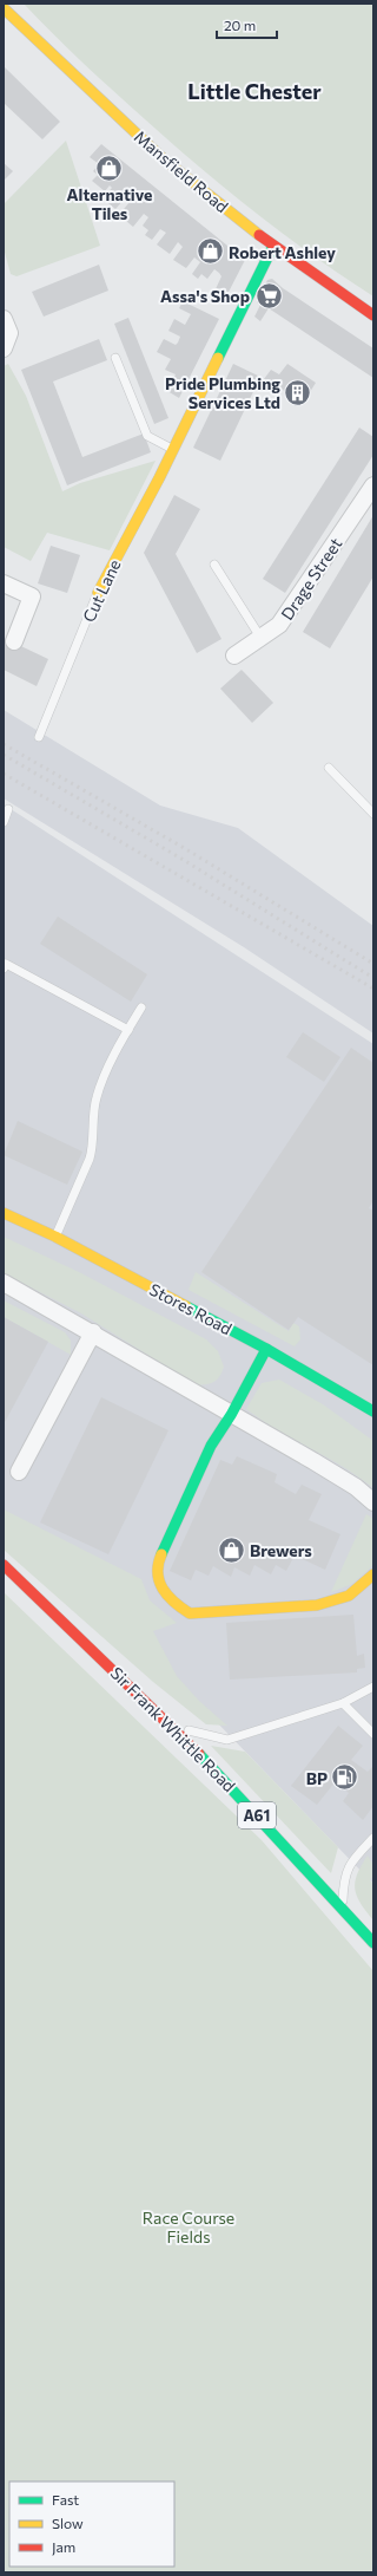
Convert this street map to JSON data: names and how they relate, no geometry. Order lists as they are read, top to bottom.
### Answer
{
  "streets": {
    "main road": [
      "Mansfield Road",
      "Cut Lane",
      "Stores Road",
      "Sir Frank Whittle Road",
      "A61"
    ],
    "street": ["Drage Street"]
  },
  "crossings": [
    ["Mansfield Road", "Cut Lane"]
  ],
  "districts": ["Little Chester"],
  "parks": ["Race Course Fields"],
  "places": {
    "shop": ["Alternative Tiles", "Robert Ashley", "Brewers"],
    "supermarket": ["Assa's Shop"],
    "building": ["Pride Plumbing Services Ltd"],
    "fuel station": ["BP"]
  },
  "legend": ["Fast", "Slow", "Jam"],
  "scale_bar": "20 m"
}
